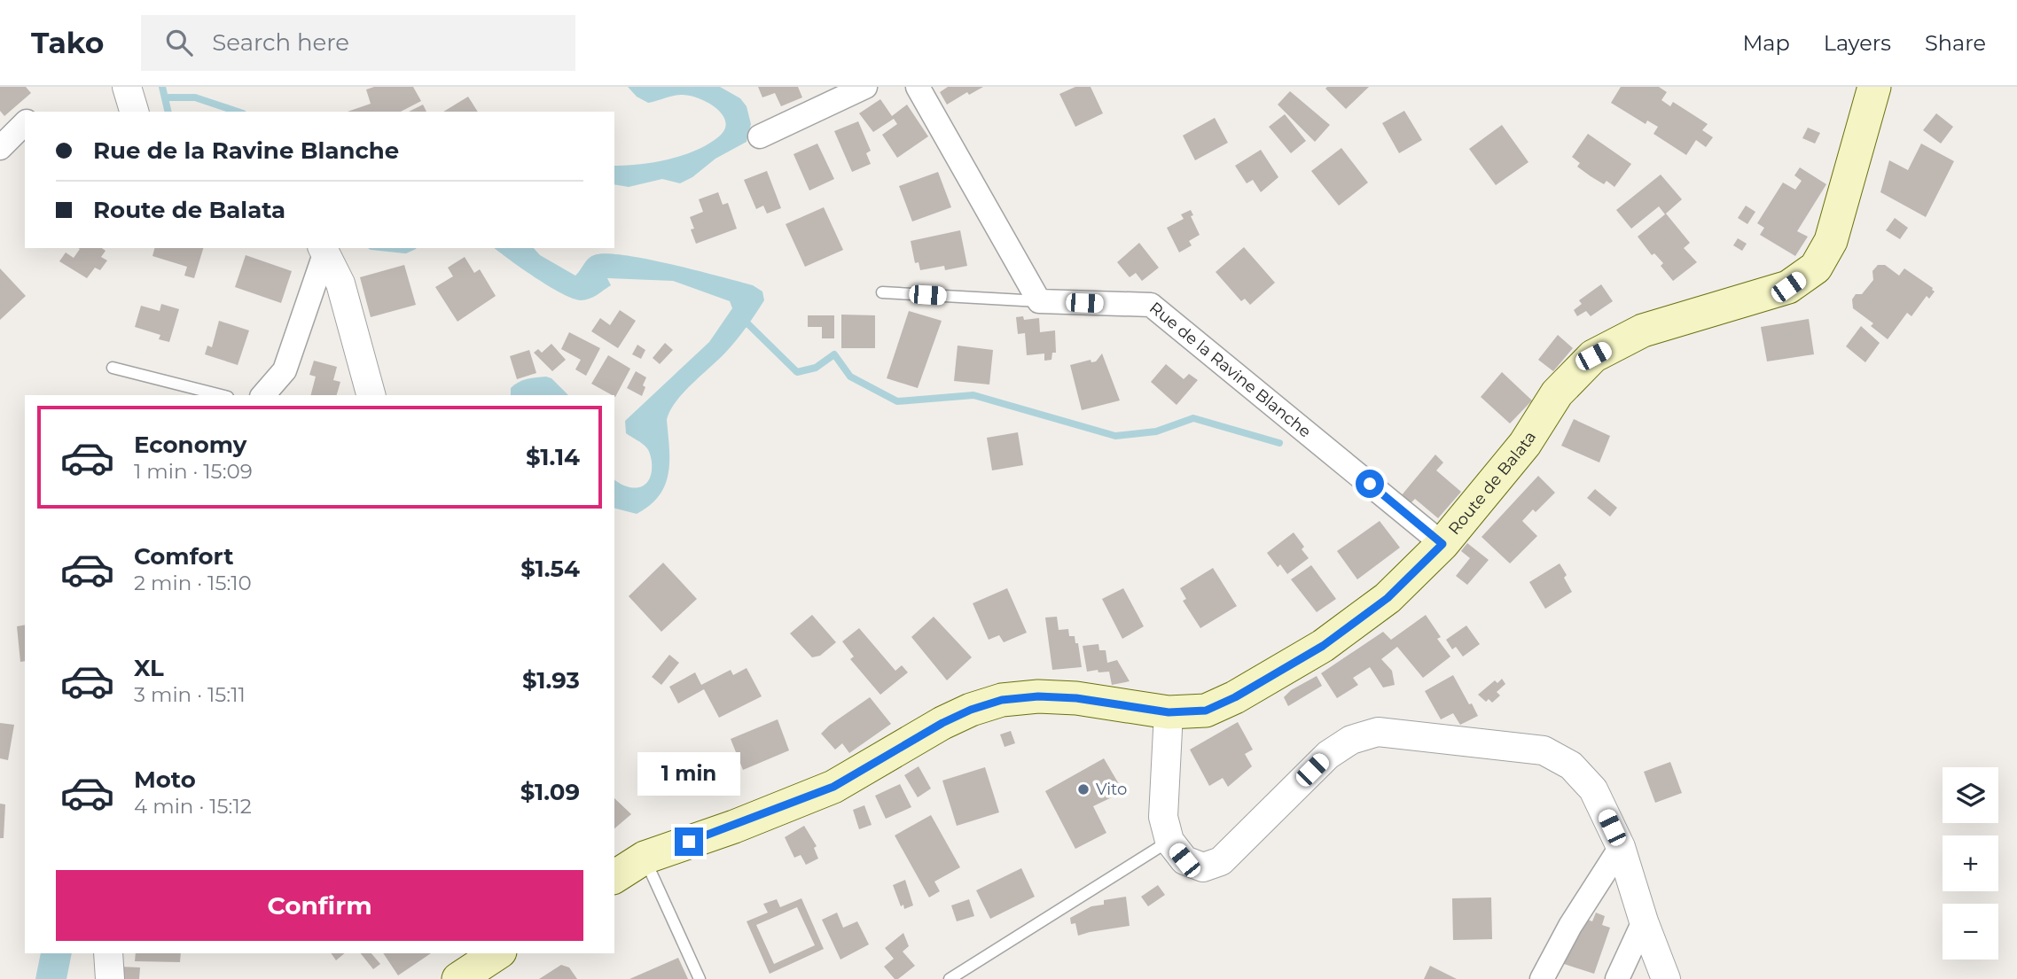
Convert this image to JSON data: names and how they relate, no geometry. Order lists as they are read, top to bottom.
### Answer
{
  "streets": {
    "main road": ["Route de Balata"],
    "street": ["Rue de la Ravine Blanche"]
  },
  "crossings": [
    ["Rue de la Ravine Blanche", "Route de Balata"]
  ],
  "places": ["Vito"],
  "page": {
    "header": "Tako",
    "search": "Search here",
    "nav": ["Map", "Layers", "Share"],
    "banner": ["Rue de la Ravine Blanche", "Route de Balata"],
    "list": [
      {
        "name": "Economy",
        "note": "1 min · 15:09",
        "value": "$1.14"
      },
      {
        "name": "Comfort",
        "note": "2 min · 15:10",
        "value": "$1.54"
      },
      {
        "name": "XL",
        "note": "3 min · 15:11",
        "value": "$1.93"
      },
      {
        "name": "Moto",
        "note": "4 min · 15:12",
        "value": "$1.09"
      }
    ],
    "bubble": "1 min",
    "map_buttons": ["+", "−"],
    "buttons": "Confirm"
  }
}
